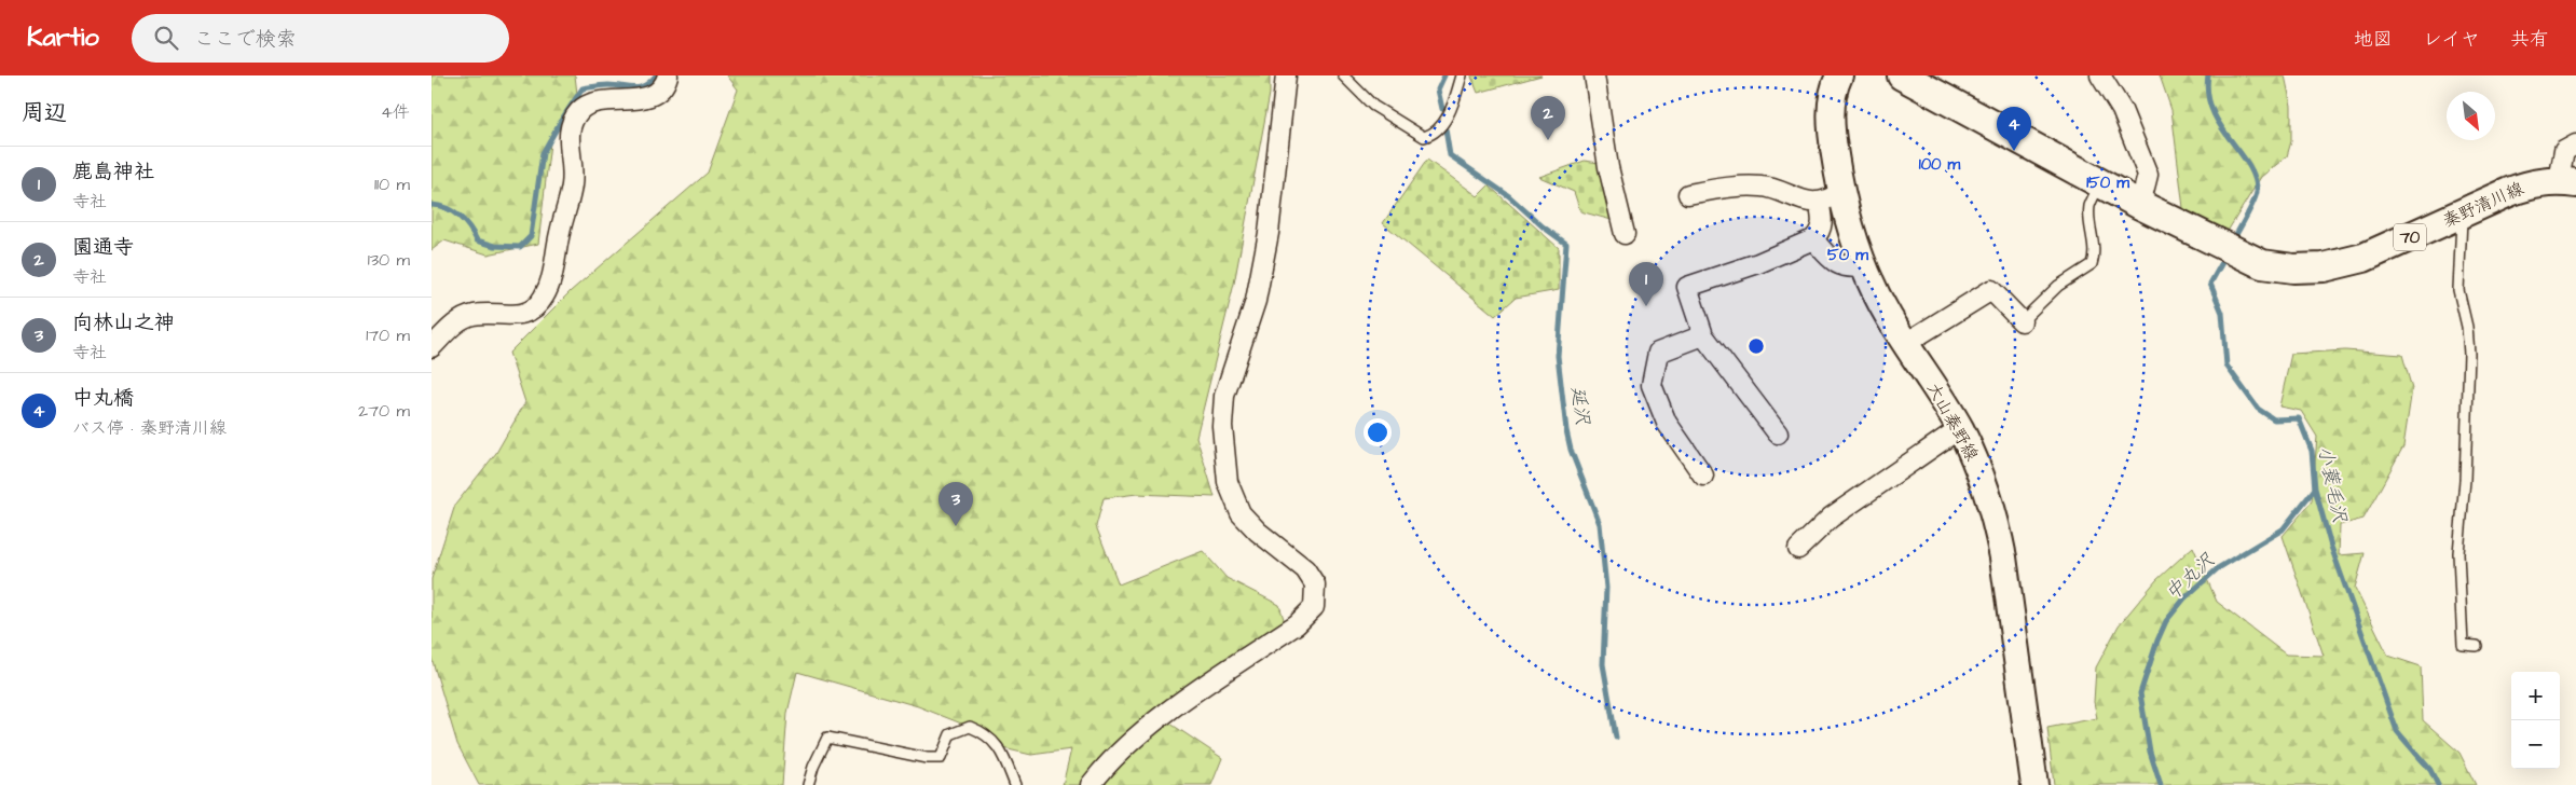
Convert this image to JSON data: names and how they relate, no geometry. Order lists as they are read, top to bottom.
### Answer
{
  "streets": {
    "main road": ["秦野清川線", "70", "大山秦野線"]
  },
  "crossings": [
    ["秦野清川線", "70"]
  ],
  "water": ["延沢", "小蓑毛沢", "中丸沢"],
  "north": "bottom right",
  "page": {
    "header": "Kartio",
    "search": "ここで検索",
    "nav": ["地図", "レイヤ", "共有"],
    "heading": ["周辺", "4件"],
    "pins": [
      "2",
      "4",
      "1",
      "3"
    ],
    "list": [
      {
        "mark": "1",
        "name": "鹿島神社",
        "note": "寺社",
        "value": "110 m"
      },
      {
        "mark": "2",
        "name": "園通寺",
        "note": "寺社",
        "value": "130 m"
      },
      {
        "mark": "3",
        "name": "向林山之神",
        "note": "寺社",
        "value": "170 m"
      },
      {
        "mark": "4",
        "name": "中丸橋",
        "note": "バス停 · 秦野清川線",
        "value": "270 m"
      }
    ],
    "map_buttons": ["+", "−"]
  },
  "rings": ["100 m", "150 m", "50 m"]
}
